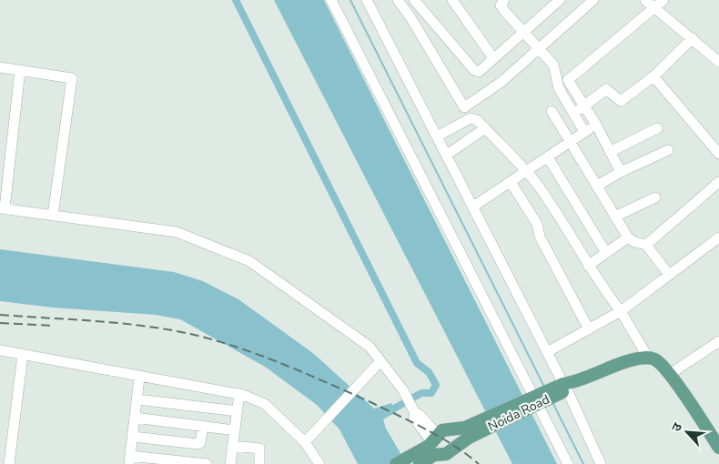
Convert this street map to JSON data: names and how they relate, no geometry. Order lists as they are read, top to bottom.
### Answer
{
  "streets": {
    "main road": ["Noida Road"]
  },
  "north": "top left"
}
